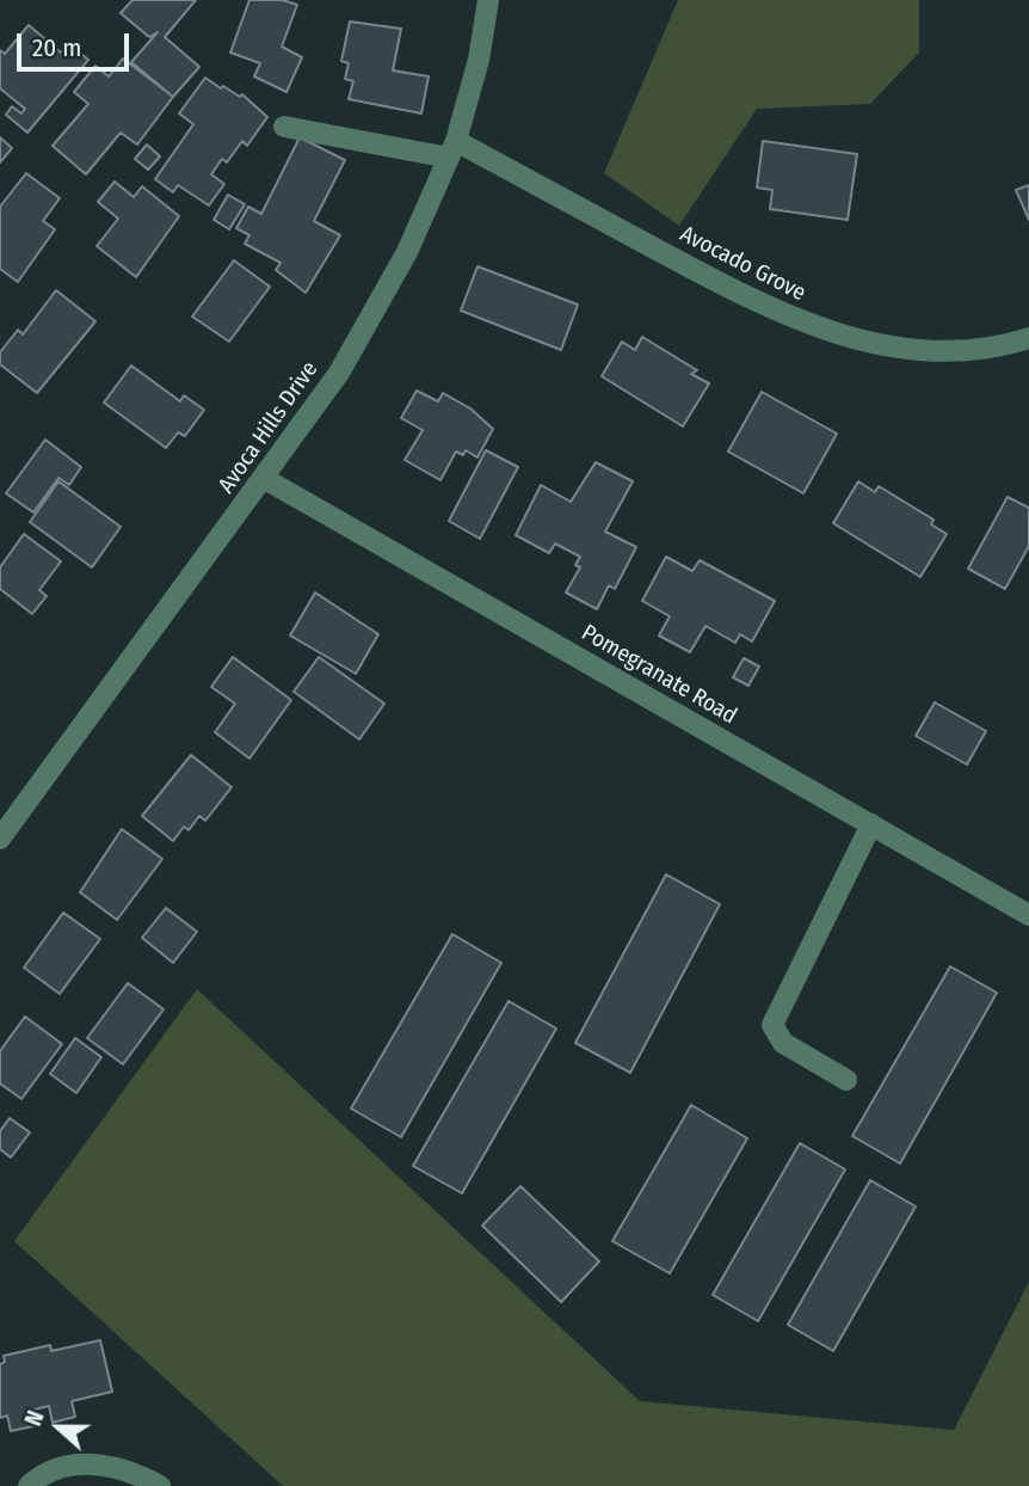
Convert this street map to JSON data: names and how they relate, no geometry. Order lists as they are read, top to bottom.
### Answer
{
  "streets": {
    "street": ["Avocado Grove", "Avoca Hills Drive", "Pomegranate Road"]
  },
  "crossings": [
    ["Avocado Grove", "Avoca Hills Drive"],
    ["Avoca Hills Drive", "Pomegranate Road"]
  ],
  "scale_bar": "20 m",
  "north": "left"
}
